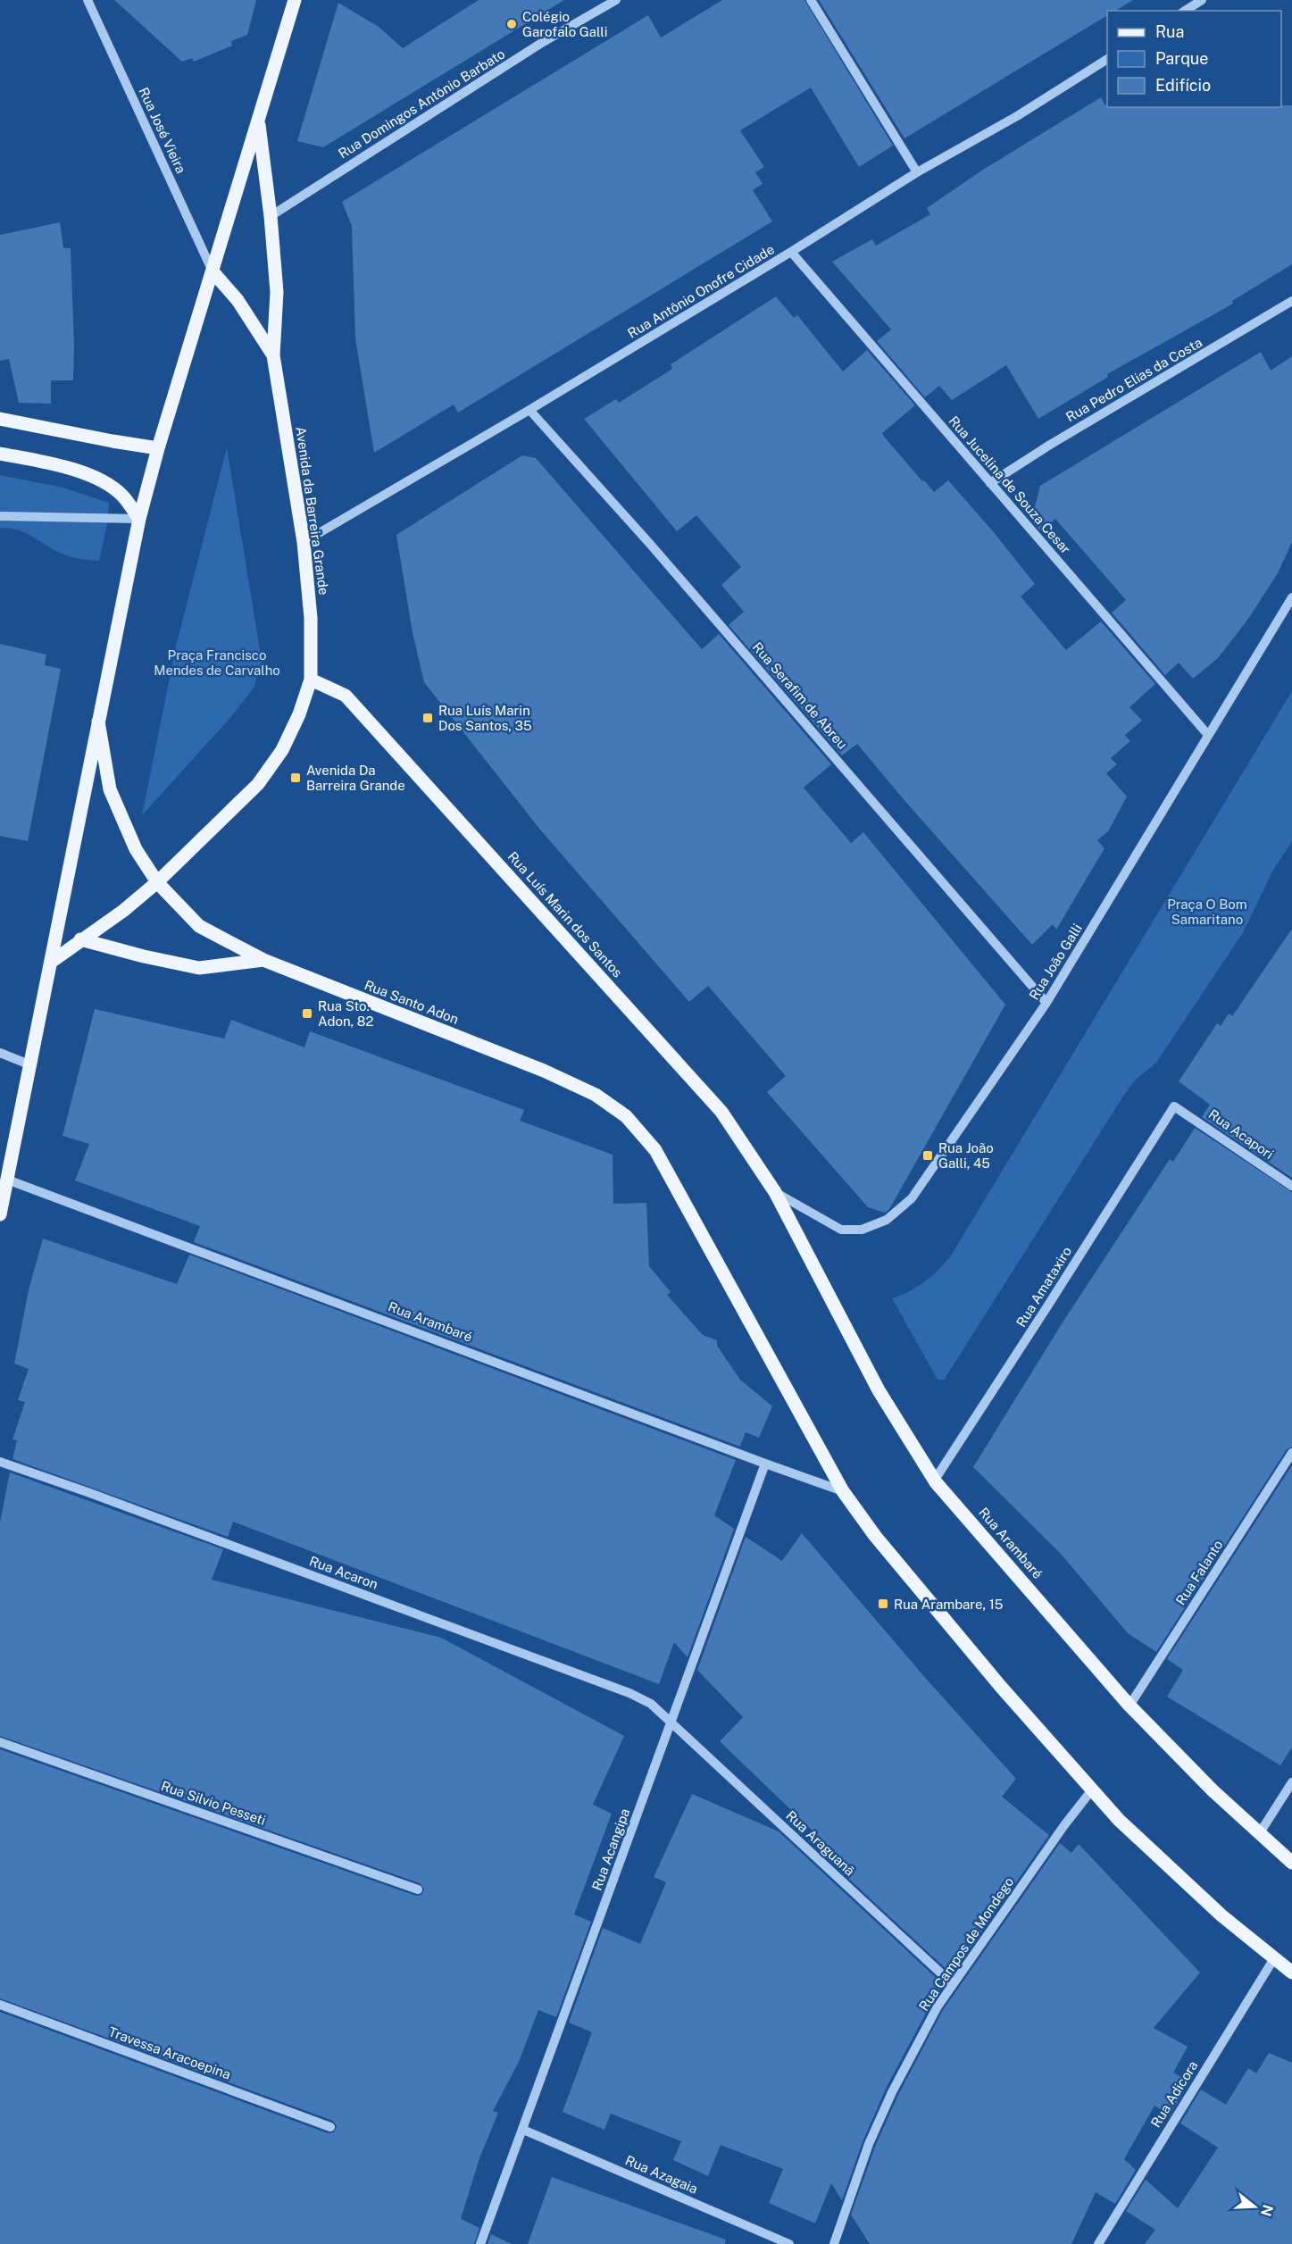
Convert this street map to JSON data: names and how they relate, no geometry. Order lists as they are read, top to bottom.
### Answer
{
  "streets": {
    "main road": [
      "Avenida da Barreira Grande",
      "Rua Luís Marin dos Santos",
      "Rua Santo Adon",
      "Rua Arambaré"
    ],
    "street": [
      "Rua Domingos Antônio Barbato",
      "Rua José Vieira",
      "Rua Antônio Onofre Cidade",
      "Rua Pedro Elias da Costa",
      "Rua Jucelina de Souza Cesar",
      "Rua Serafim de Abreu",
      "Rua João Galli",
      "Rua Acapori",
      "Rua Amataxiro",
      "Rua Acaron",
      "Rua Falanto",
      "Rua Silvio Pesseti",
      "Rua Araguanã",
      "Rua Acangipa",
      "Rua Campos de Mondego",
      "Travessa Aracoepina",
      "Rua Adicora",
      "Rua Azagaia"
    ]
  },
  "crossings": [
    ["Rua Domingos Antônio Barbato", "Avenida da Barreira Grande"],
    ["Rua José Vieira", "Avenida da Barreira Grande"],
    ["Rua Antônio Onofre Cidade", "Rua Jucelina de Souza Cesar"],
    ["Rua Antônio Onofre Cidade", "Avenida da Barreira Grande"],
    ["Rua Antônio Onofre Cidade", "Rua Serafim de Abreu"],
    ["Rua Pedro Elias da Costa", "Rua Jucelina de Souza Cesar"],
    ["Rua Jucelina de Souza Cesar", "Rua João Galli"],
    ["Avenida da Barreira Grande", "Rua Luís Marin dos Santos"],
    ["Avenida da Barreira Grande", "Rua Santo Adon"],
    ["Avenida da Barreira Grande", "Rua Arambaré"],
    ["Rua Serafim de Abreu", "Rua João Galli"],
    ["Rua Luís Marin dos Santos", "Rua João Galli"],
    ["Rua Luís Marin dos Santos", "Rua Arambaré"],
    ["Rua João Galli", "Rua Arambaré"],
    ["Rua Santo Adon", "Rua Arambaré"],
    ["Rua Acapori", "Rua Amataxiro"],
    ["Rua Amataxiro", "Rua Arambaré"],
    ["Rua Arambaré", "Rua Falanto"],
    ["Rua Arambaré", "Rua Acangipa"],
    ["Rua Acaron", "Rua Araguanã"],
    ["Rua Acaron", "Rua Acangipa"],
    ["Rua Araguanã", "Rua Acangipa"],
    ["Rua Araguanã", "Rua Campos de Mondego"],
    ["Rua Acangipa", "Rua Azagaia"]
  ],
  "parks": ["Praça Francisco Mendes de Carvalho", "Praça O Bom Samaritano"],
  "places": {
    "other": ["Colégio Garofalo Galli"],
    "transit": [
      "Rua Luís Marin Dos Santos, 35",
      "Avenida Da Barreira Grande",
      "Rua Sto. Adon, 82",
      "Rua João Galli, 45",
      "Rua Arambare, 15"
    ]
  },
  "legend": ["Rua", "Parque", "Edifício"],
  "north": "right"
}
